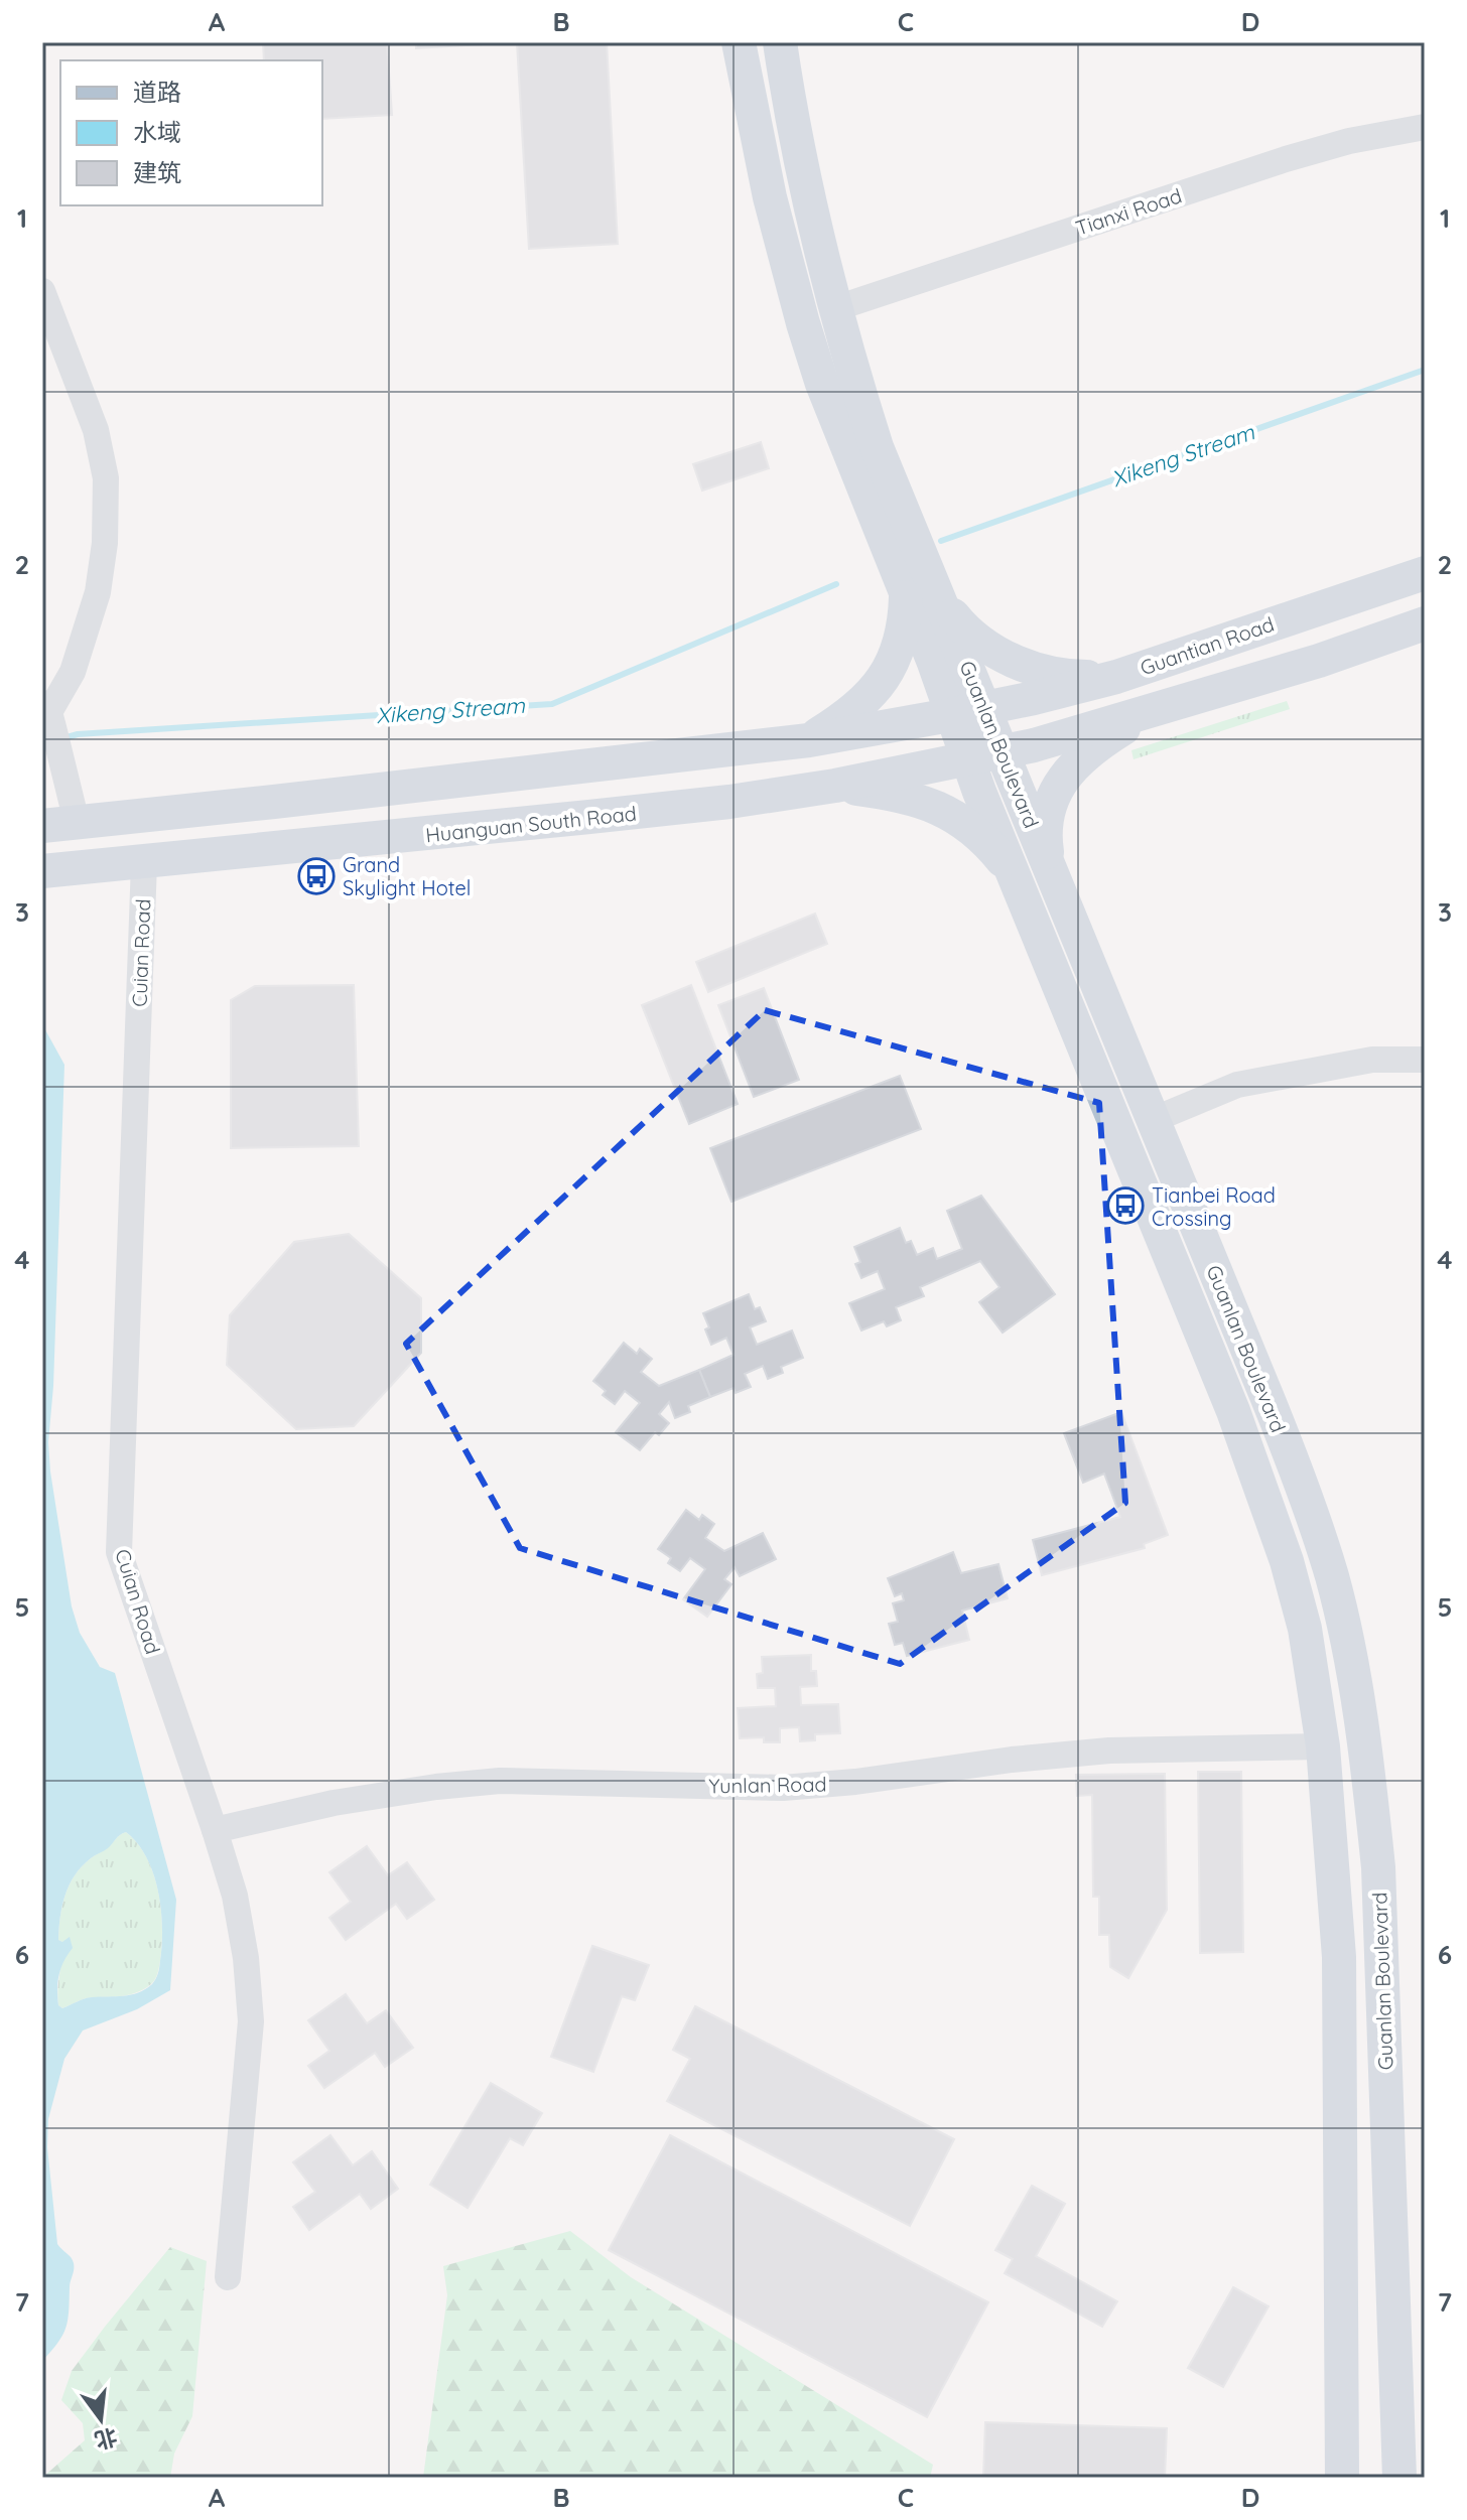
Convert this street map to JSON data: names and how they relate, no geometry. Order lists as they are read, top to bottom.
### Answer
{
  "streets": {
    "main road": ["Guantian Road", "Guanlan Boulevard", "Huanguan South Road"],
    "street": ["Tianxi Road", "Cuian Road", "Yunlan Road"]
  },
  "crossings": [
    ["Tianxi Road", "Guanlan Boulevard"],
    ["Guantian Road", "Guanlan Boulevard"],
    ["Guanlan Boulevard", "Huanguan South Road"],
    ["Guanlan Boulevard", "Yunlan Road"],
    ["Huanguan South Road", "Cuian Road"],
    ["Cuian Road", "Yunlan Road"]
  ],
  "water": ["Xikeng Stream"],
  "places": {
    "bus stop": ["Grand Skylight Hotel", "Tianbei Road Crossing"]
  },
  "legend": ["道路", "水域", "建筑"],
  "north": "bottom",
  "grid": {
    "columns": [
      "A",
      "B",
      "C",
      "D"
    ],
    "rows": [
      "1",
      "2",
      "3",
      "4",
      "5",
      "6",
      "7"
    ]
  }
}
